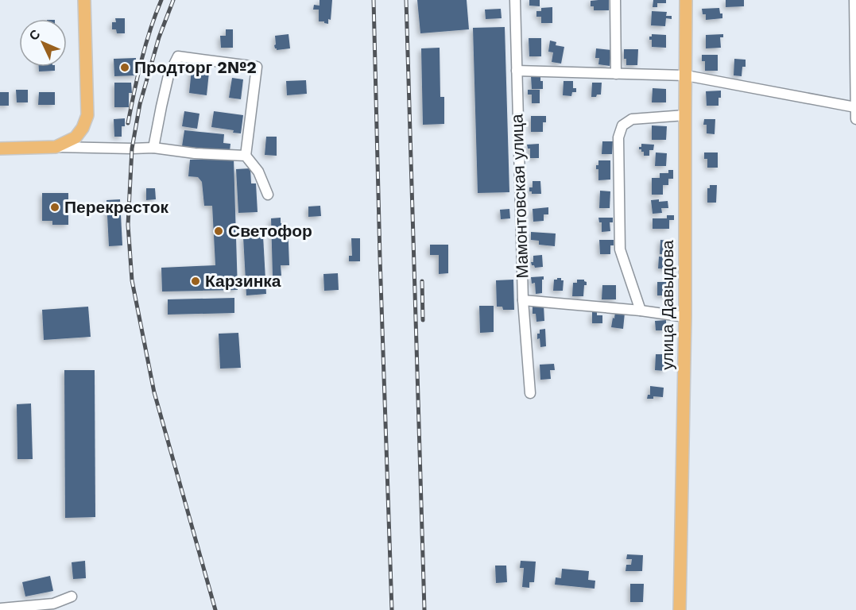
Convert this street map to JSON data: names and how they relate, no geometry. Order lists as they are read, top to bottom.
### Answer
{
  "streets": {
    "main road": ["улица Давыдова"],
    "street": ["Мамонтовская улица"]
  },
  "places": [
    "Продторг 2№2",
    "Перекресток",
    "Светофор",
    "Карзинка"
  ],
  "north": "top left"
}
